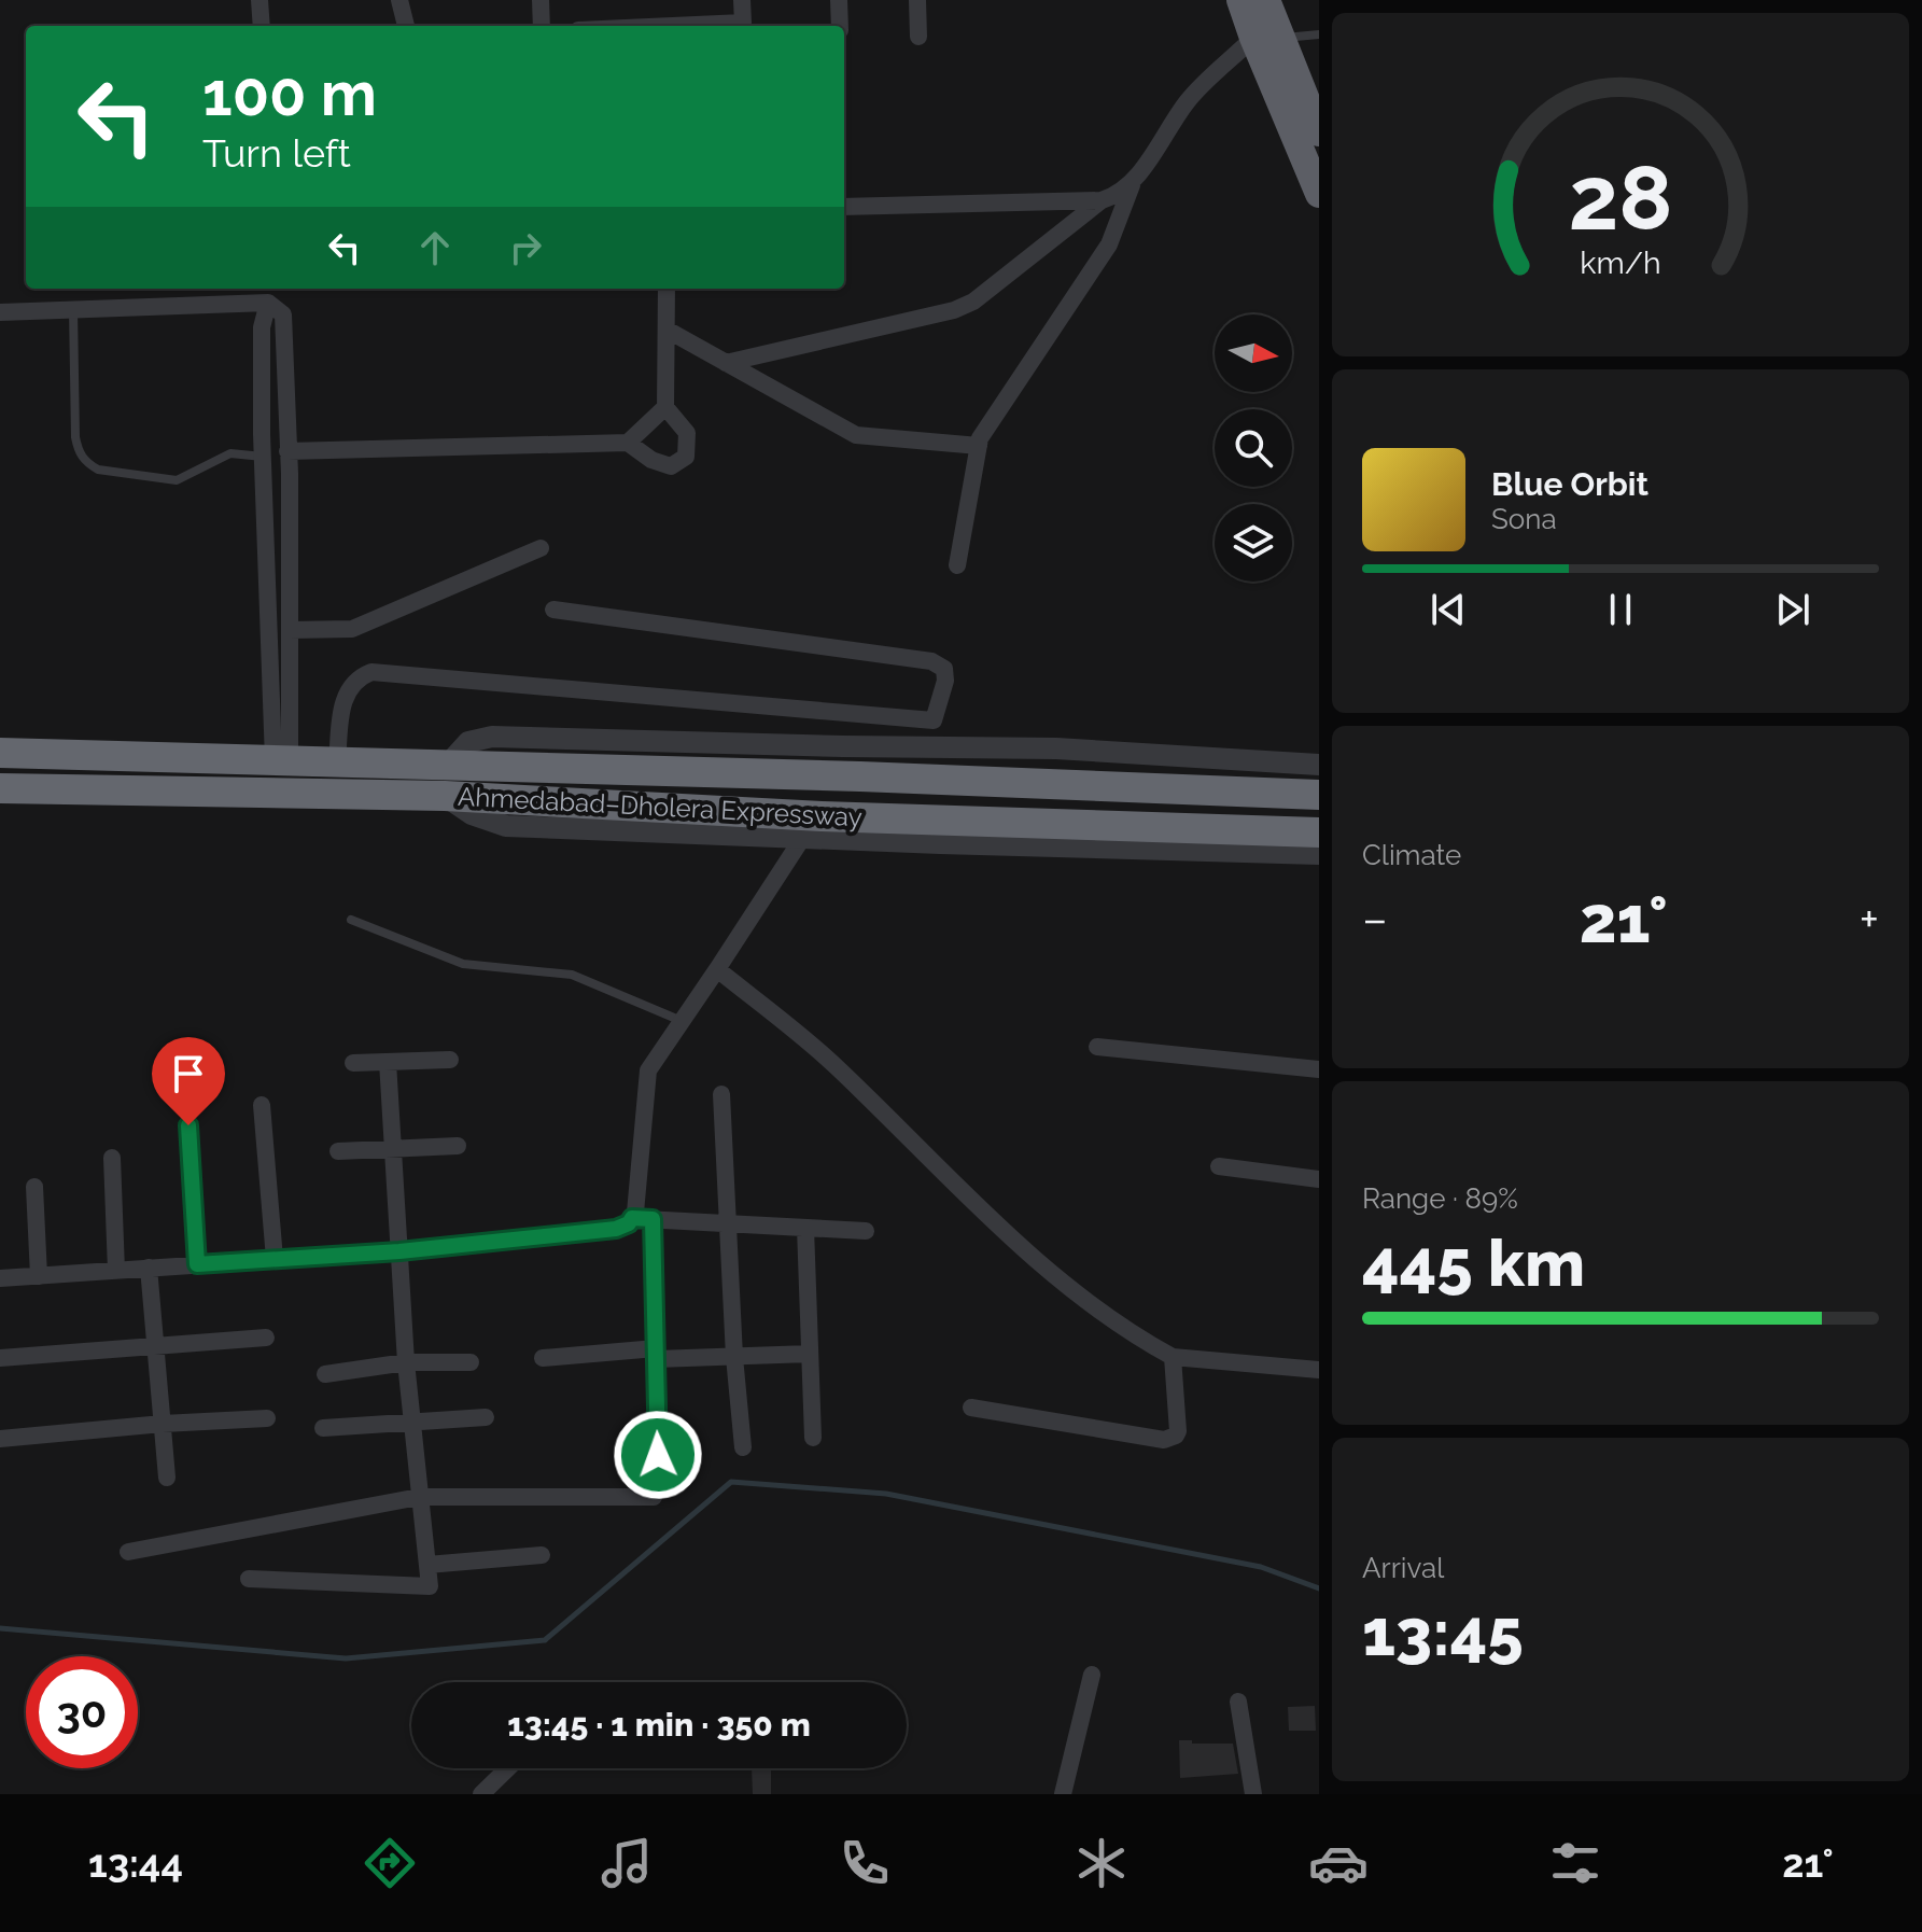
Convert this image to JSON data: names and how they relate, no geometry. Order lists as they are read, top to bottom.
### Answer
{
  "streets": {
    "highway": ["Ahmedabad–Dholera Expressway"]
  },
  "north": "right",
  "page": {
    "turn": ["100 m", "Turn left"],
    "song": ["Blue Orbit", "Sona"],
    "tile": [
      "Climate",
      ["Range · 89%", "445 km"],
      ["Arrival", "13:45"]
    ],
    "heat": ["−", "21°", "+"],
    "limit": "30",
    "trip": "13:45 · 1 min · 350 m",
    "tabs": ["13:44", "21°"],
    "gauge": ["28", "km/h"]
  }
}
